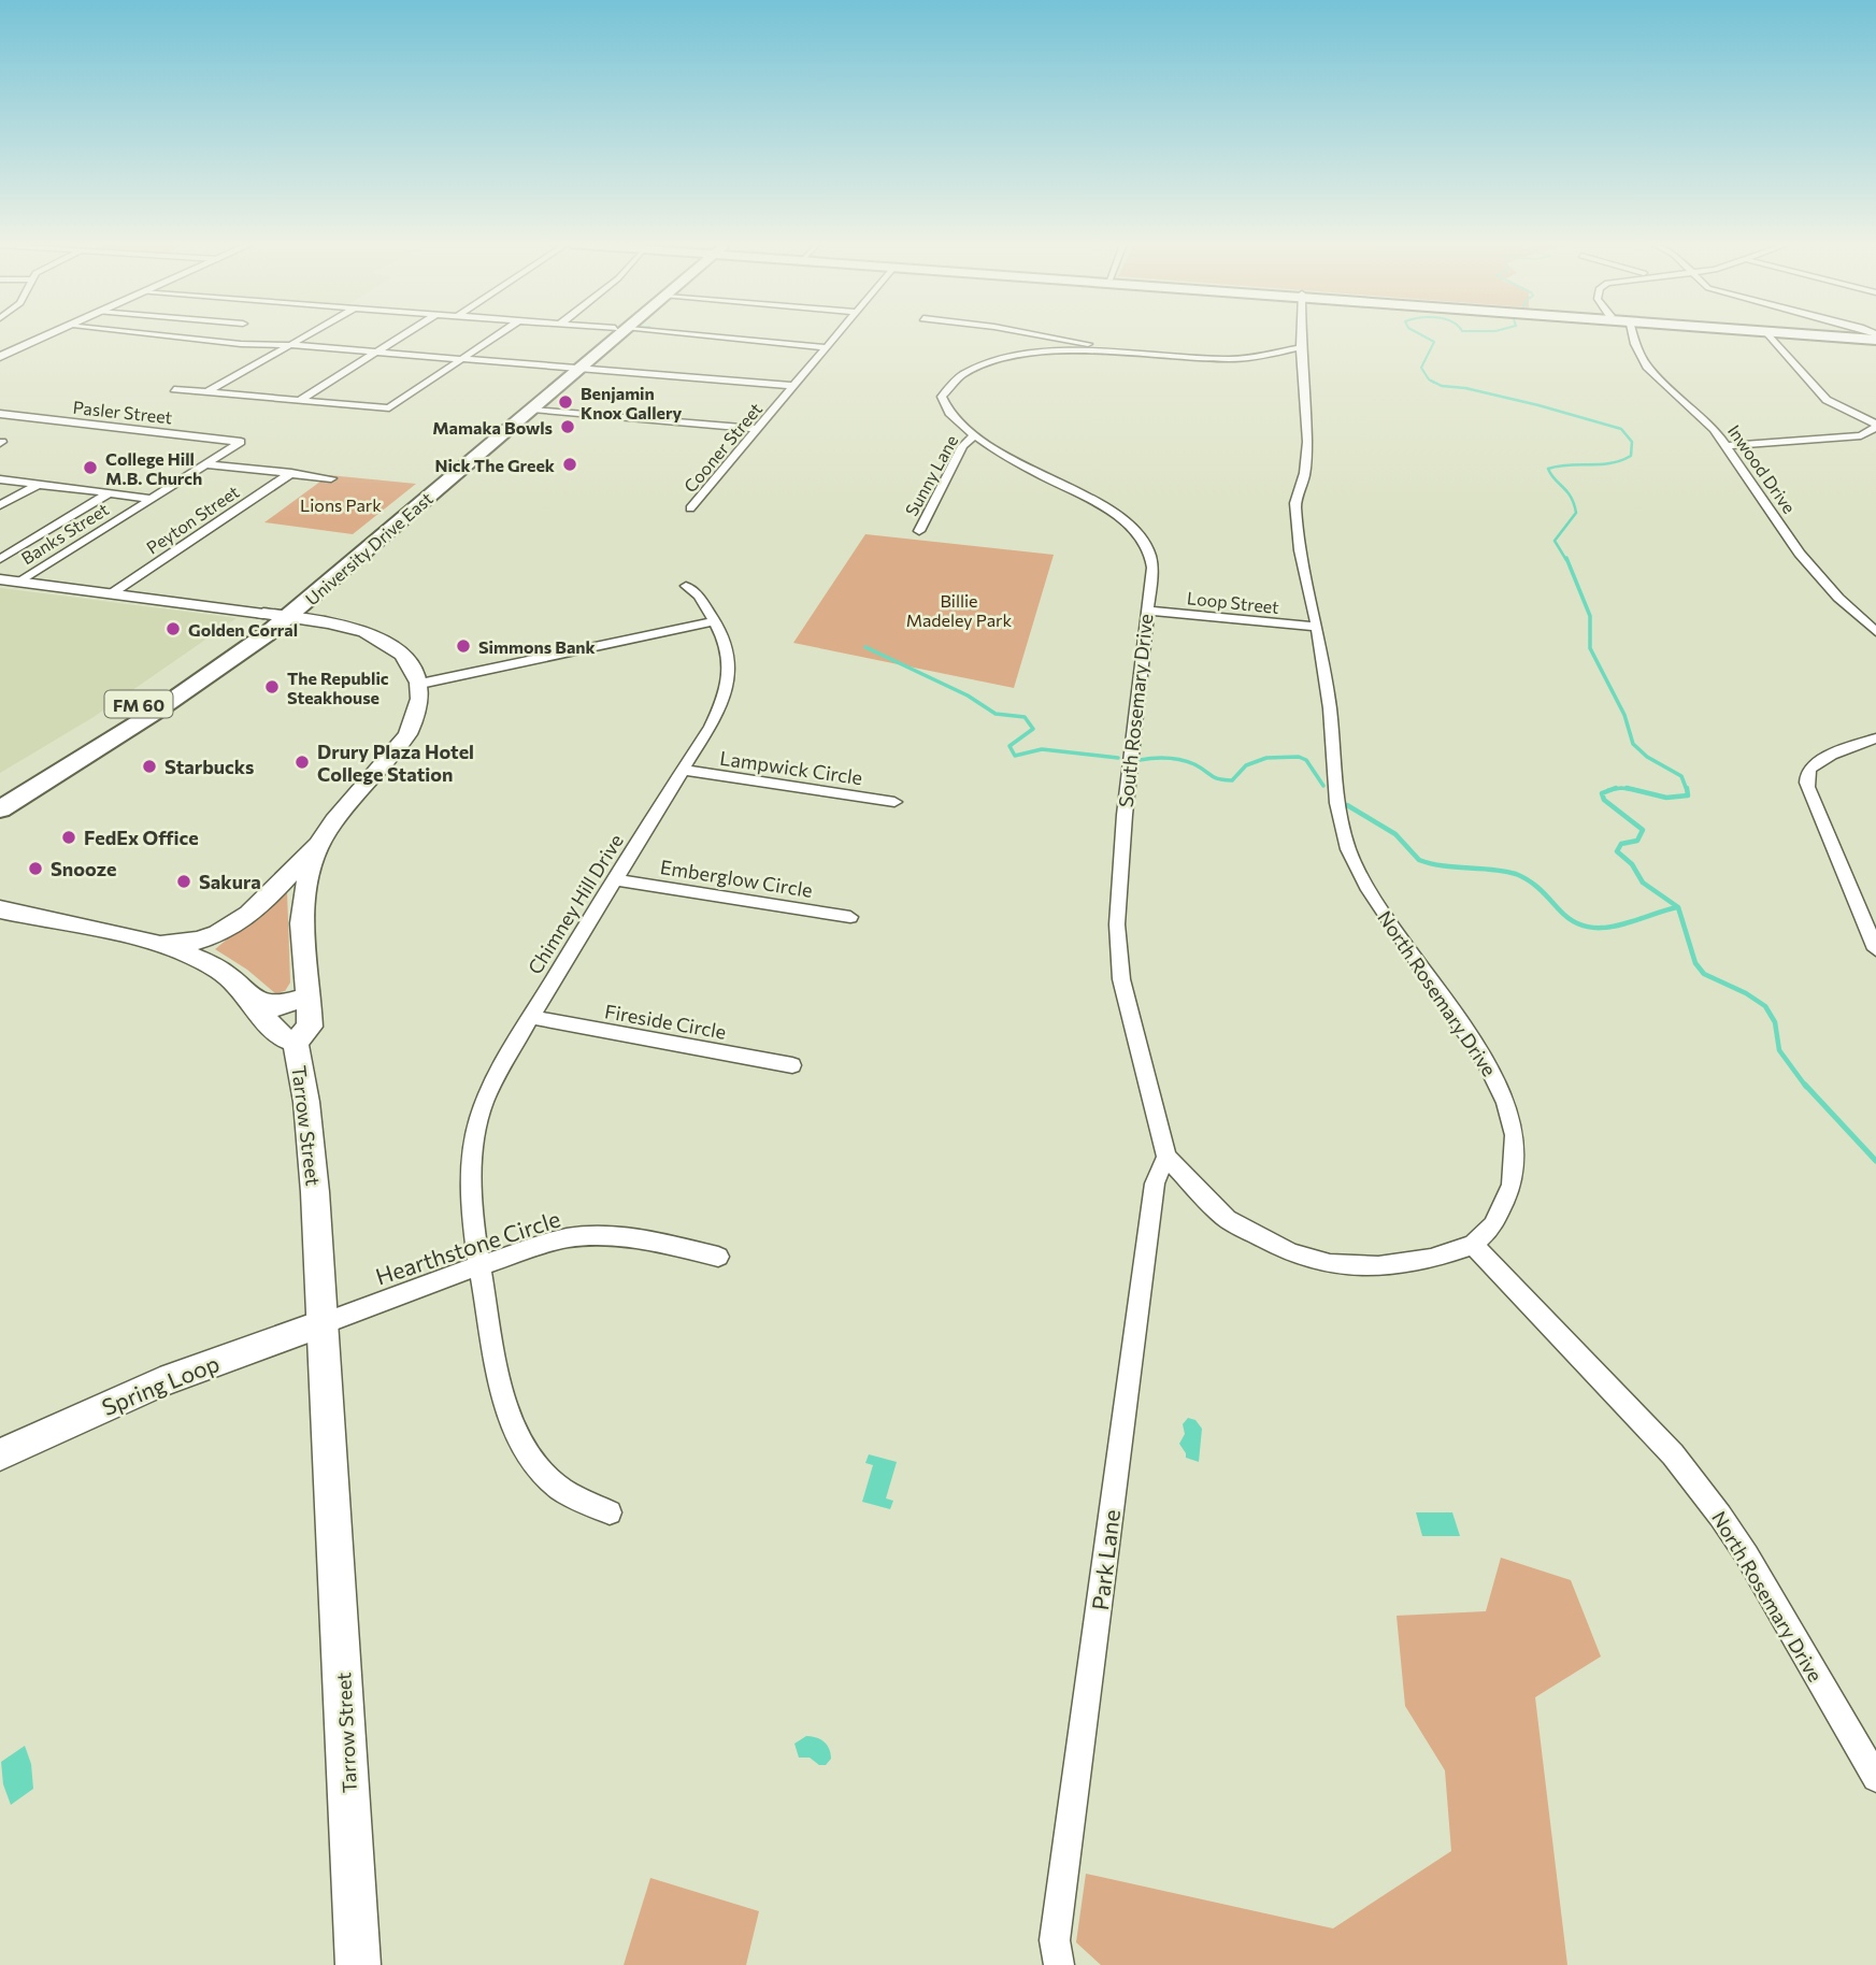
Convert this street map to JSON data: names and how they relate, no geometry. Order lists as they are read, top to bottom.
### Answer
{
  "streets": {
    "main road": ["University Drive East", "FM 60", "Tarrow Street"],
    "street": [
      "Pasler Street",
      "Cooner Street",
      "Inwood Drive",
      "Sunny Lane",
      "Peyton Street",
      "Banks Street",
      "Loop Street",
      "South Rosemary Drive",
      "Lampwick Circle",
      "Emberglow Circle",
      "Chimney Hill Drive",
      "North Rosemary Drive",
      "Fireside Circle",
      "Hearthstone Circle",
      "Spring Loop",
      "Park Lane"
    ]
  },
  "crossings": [
    ["Pasler Street", "Banks Street"],
    ["Sunny Lane", "South Rosemary Drive"],
    ["Loop Street", "South Rosemary Drive"],
    ["Loop Street", "North Rosemary Drive"],
    ["South Rosemary Drive", "North Rosemary Drive"],
    ["South Rosemary Drive", "Park Lane"],
    ["Lampwick Circle", "Chimney Hill Drive"],
    ["Emberglow Circle", "Chimney Hill Drive"],
    ["Chimney Hill Drive", "Fireside Circle"],
    ["Chimney Hill Drive", "Hearthstone Circle"],
    ["Tarrow Street", "Hearthstone Circle"],
    ["Tarrow Street", "Spring Loop"],
    ["Hearthstone Circle", "Spring Loop"]
  ],
  "parks": ["Lions Park", "Billie Madeley Park"],
  "places": [
    "Benjamin Knox Gallery",
    "Mamaka Bowls",
    "Nick The Greek",
    "College Hill M.B. Church",
    "Golden Corral",
    "Simmons Bank",
    "The Republic Steakhouse",
    "Drury Plaza Hotel College Station",
    "Starbucks",
    "FedEx Office",
    "Snooze",
    "Sakura"
  ]
}
